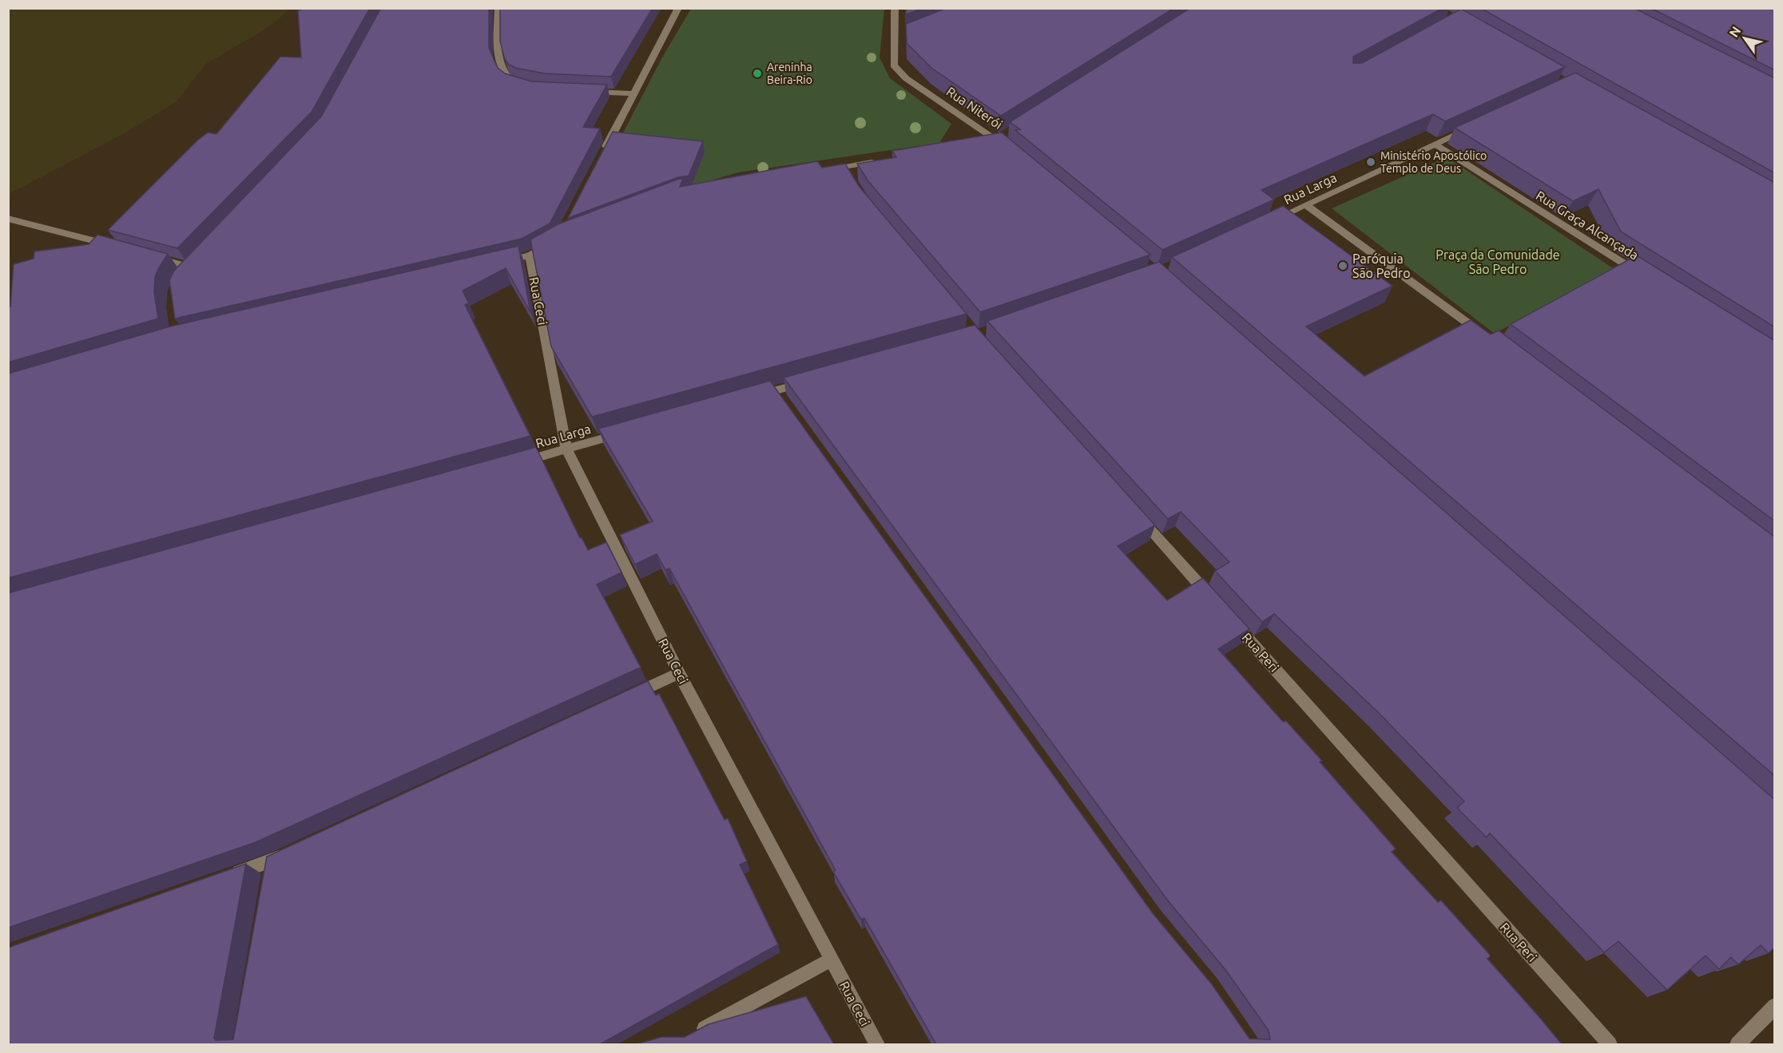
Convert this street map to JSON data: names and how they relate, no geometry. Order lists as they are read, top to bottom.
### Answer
{
  "streets": {
    "street": [
      "Rua Niterói",
      "Rua Larga",
      "Rua Graça Alcançada",
      "Rua Ceci",
      "Rua Peri"
    ]
  },
  "crossings": [
    ["Rua Larga", "Rua Graça Alcançada"],
    ["Rua Larga", "Rua Ceci"]
  ],
  "parks": ["Praça da Comunidade São Pedro"],
  "places": ["Areninha Beira-Rio", "Ministério Apostólico Templo de Deus", "Paróquia São Pedro"],
  "north": "top left"
}
